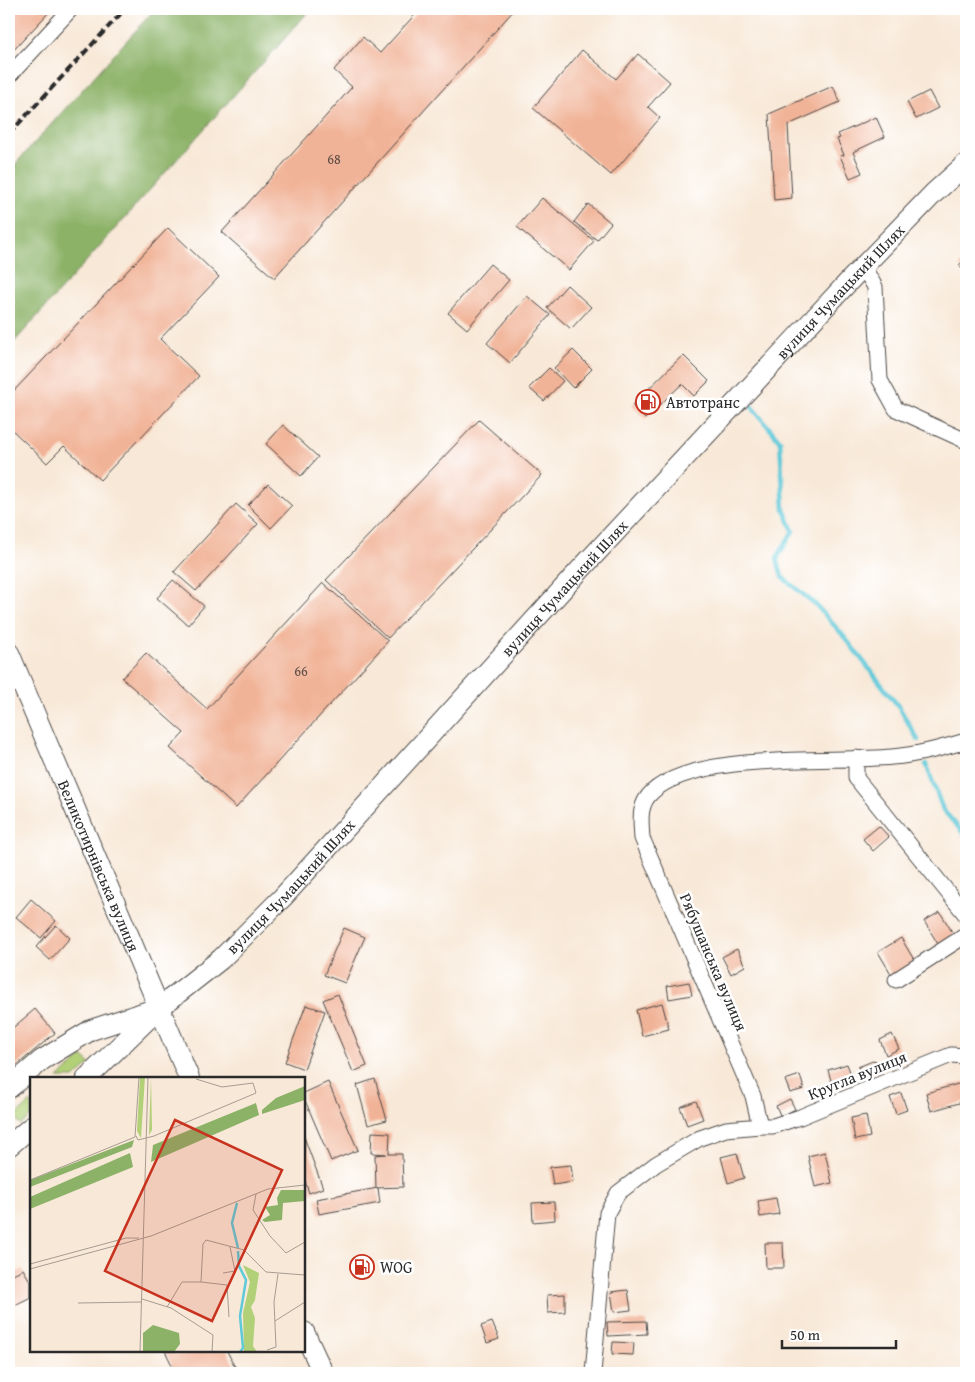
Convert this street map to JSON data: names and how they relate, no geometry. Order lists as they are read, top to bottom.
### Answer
{
  "streets": {
    "main road": ["вулиця Чумацький Шлях", "Великотирнівська вулиця"],
    "street": ["Рябушанська вулиця", "Кругла вулиця"]
  },
  "crossings": [
    ["вулиця Чумацький Шлях", "Великотирнівська вулиця"],
    ["Рябушанська вулиця", "Кругла вулиця"]
  ],
  "places": {
    "fuel station": ["Автотранс", "WOG"]
  },
  "house_numbers": ["68", "66"],
  "scale_bar": "50 m"
}
